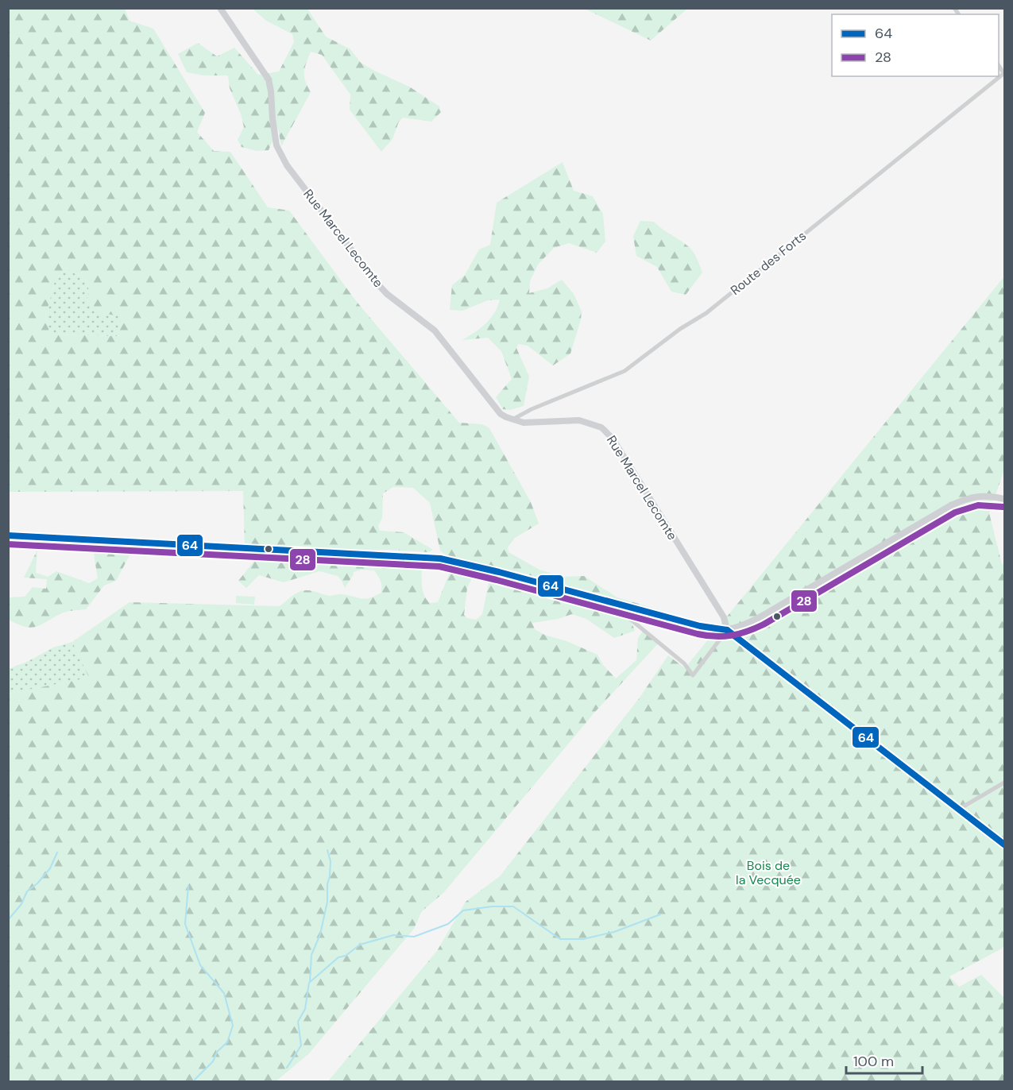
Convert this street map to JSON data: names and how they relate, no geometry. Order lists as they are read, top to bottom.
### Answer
{
  "streets": {
    "street": ["Rue Marcel Lecomte", "Route des Forts"]
  },
  "crossings": [
    ["Rue Marcel Lecomte", "Route des Forts"]
  ],
  "parks": ["Bois de la Vecquée"],
  "lines": ["transit line 28", "transit line 64"],
  "legend": ["64", "28"],
  "scale_bar": "100 m"
}
